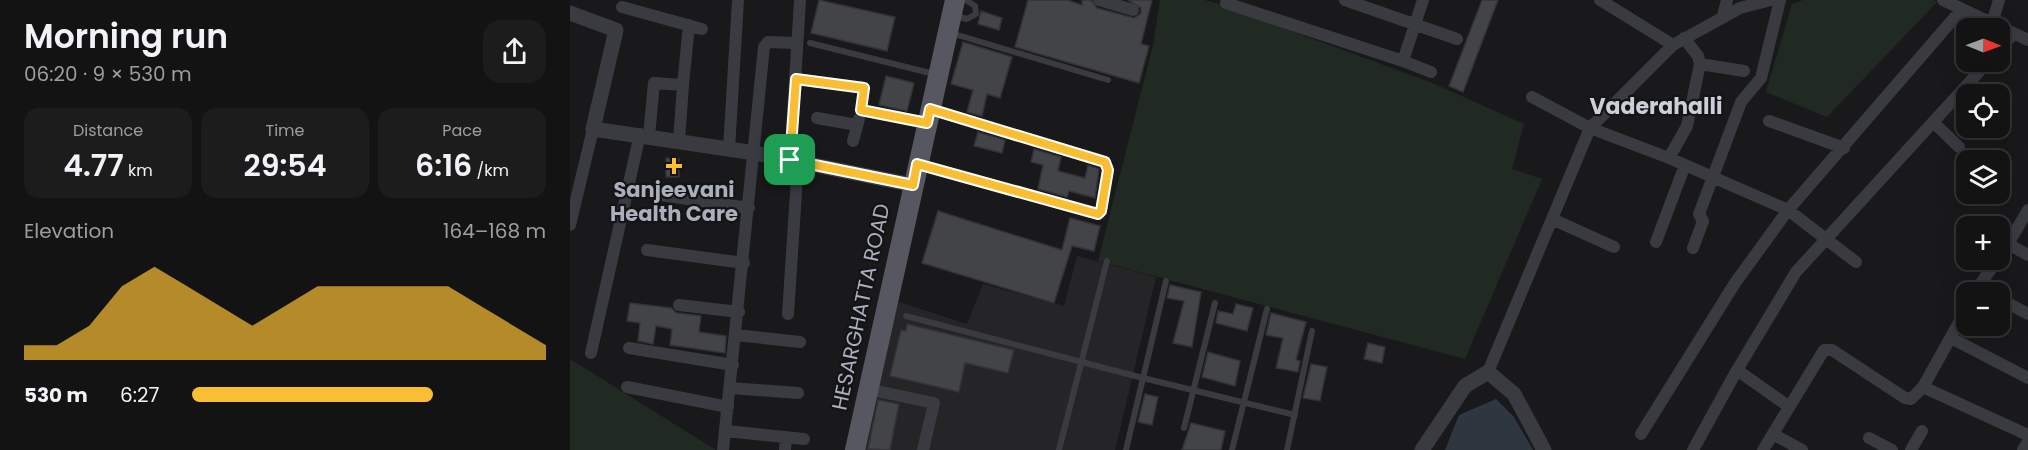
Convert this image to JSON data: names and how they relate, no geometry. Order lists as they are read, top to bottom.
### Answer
{
  "streets": {
    "main road": ["HESARGHATTA ROAD"]
  },
  "districts": ["Vaderahalli"],
  "places": {
    "health": ["Sanjeevani Health Care"]
  },
  "north": "right",
  "page": {
    "heading": ["Morning run", "06:20 · 9 × 530 m"],
    "map_buttons": ["+", "−"],
    "stats": [
      ["Distance", "4.77 km"],
      ["Time", "29:54"],
      ["Pace", "6:16 /km"]
    ],
    "chart": ["Elevation", "164–168 m"],
    "list": [
      {
        "name": "530 m",
        "note": "6:27"
      }
    ]
  }
}
